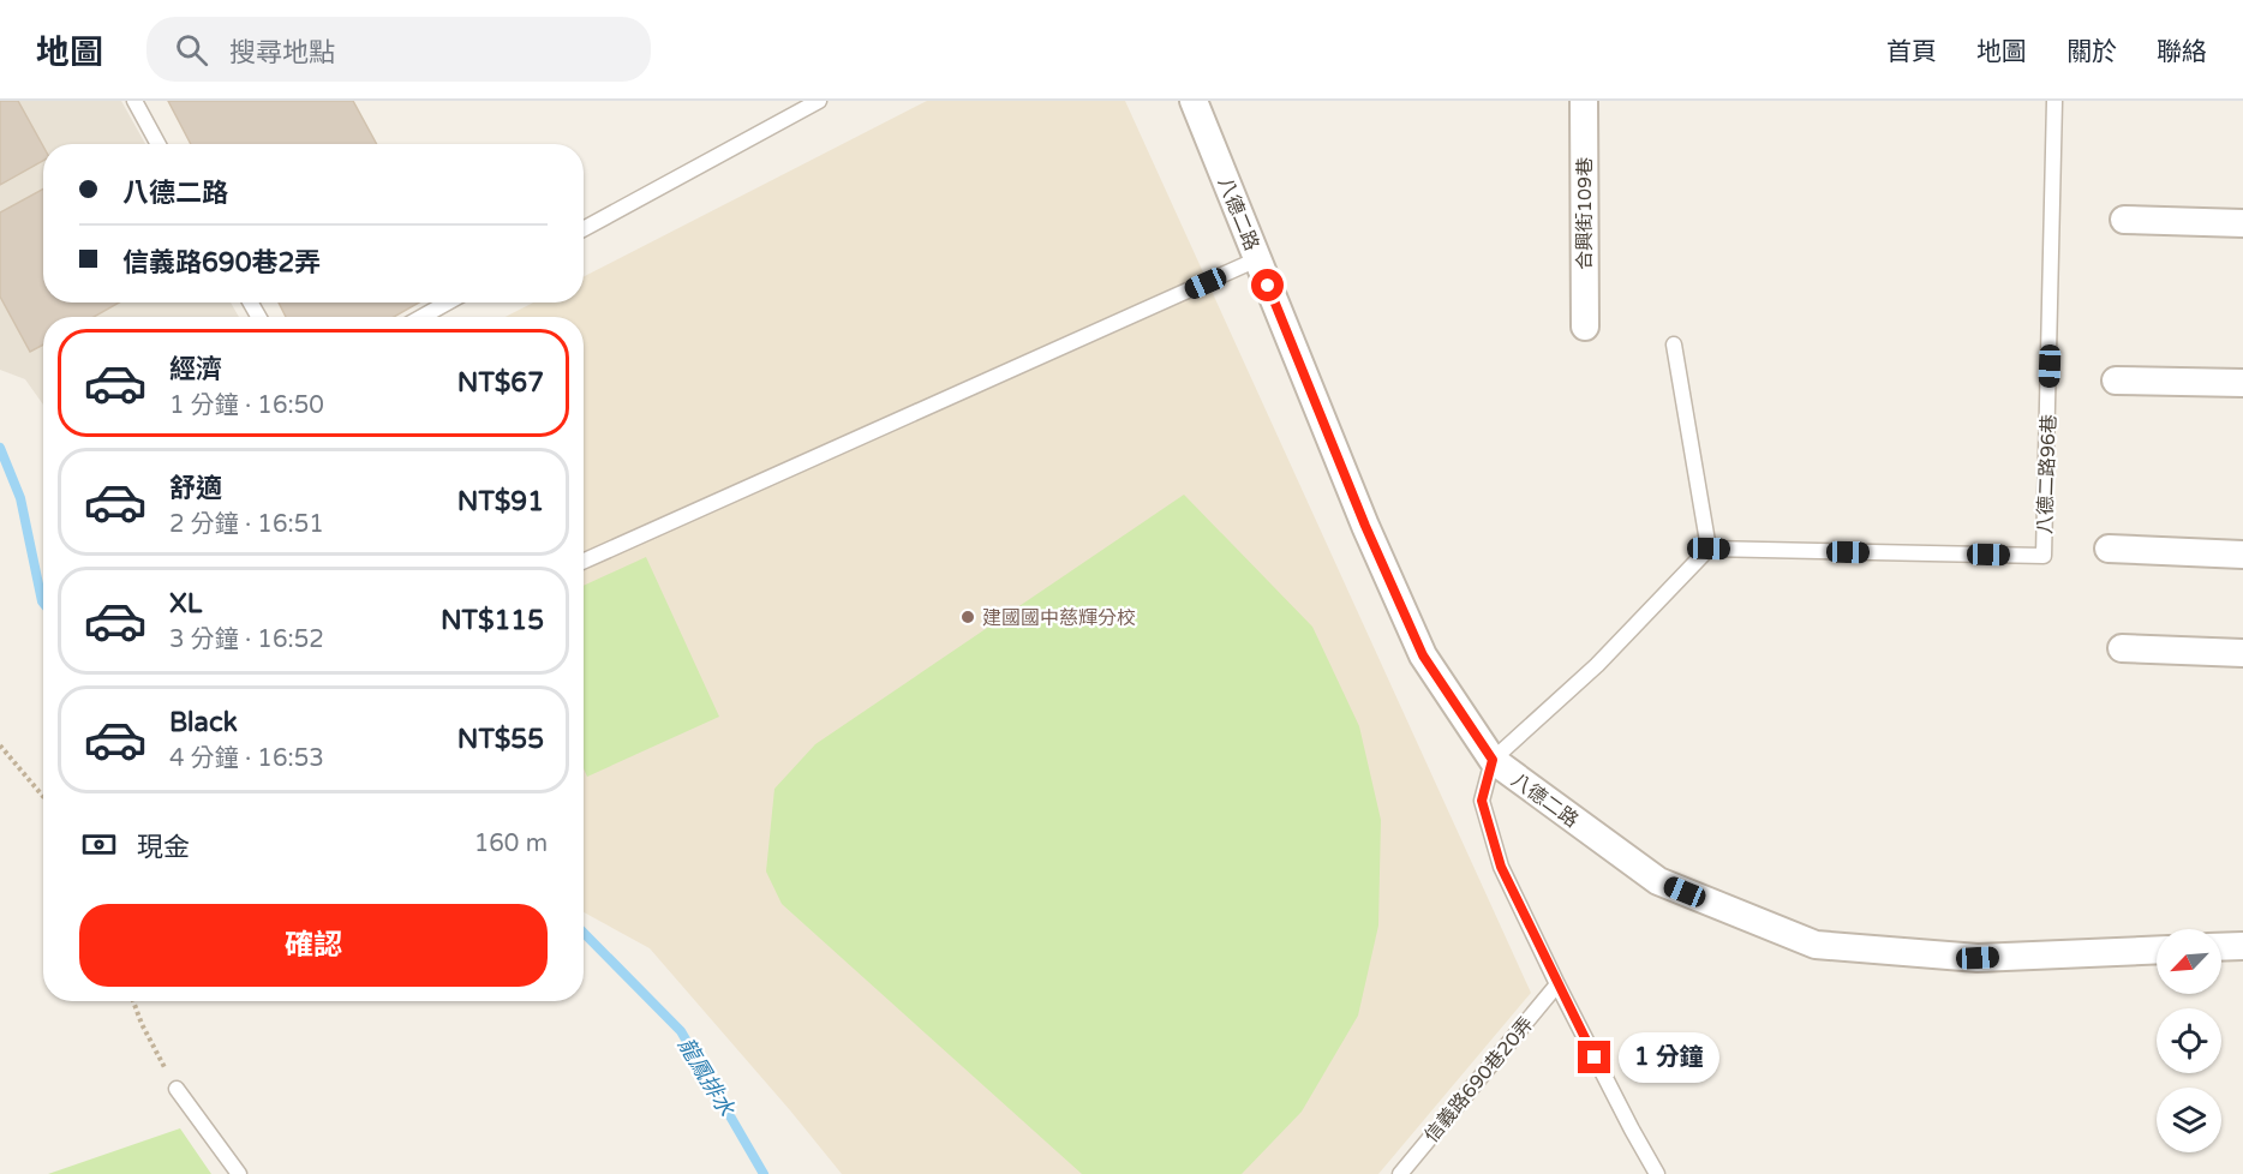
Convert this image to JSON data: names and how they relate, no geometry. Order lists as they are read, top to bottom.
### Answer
{
  "streets": {
    "street": ["八德二路", "合興街109巷"],
    "lane": ["八德二路96巷", "信義路690巷20弄"]
  },
  "water": ["龍鳳排水"],
  "places": ["建國國中慈輝分校"],
  "north": "bottom left",
  "page": {
    "header": "地圖",
    "search": "搜尋地點",
    "nav": [
      "首頁",
      "地圖",
      "關於",
      "聯絡"
    ],
    "banner": ["八德二路", "信義路690巷2弄"],
    "list": [
      {
        "name": "經濟",
        "note": "1 分鐘 · 16:50",
        "value": "NT$67"
      },
      {
        "name": "舒適",
        "note": "2 分鐘 · 16:51",
        "value": "NT$91"
      },
      {
        "name": "XL",
        "note": "3 分鐘 · 16:52",
        "value": "NT$115"
      },
      {
        "name": "Black",
        "note": "4 分鐘 · 16:53",
        "value": "NT$55"
      }
    ],
    "pay": ["現金", "160 m"],
    "buttons": "確認",
    "bubble": "1 分鐘"
  }
}
